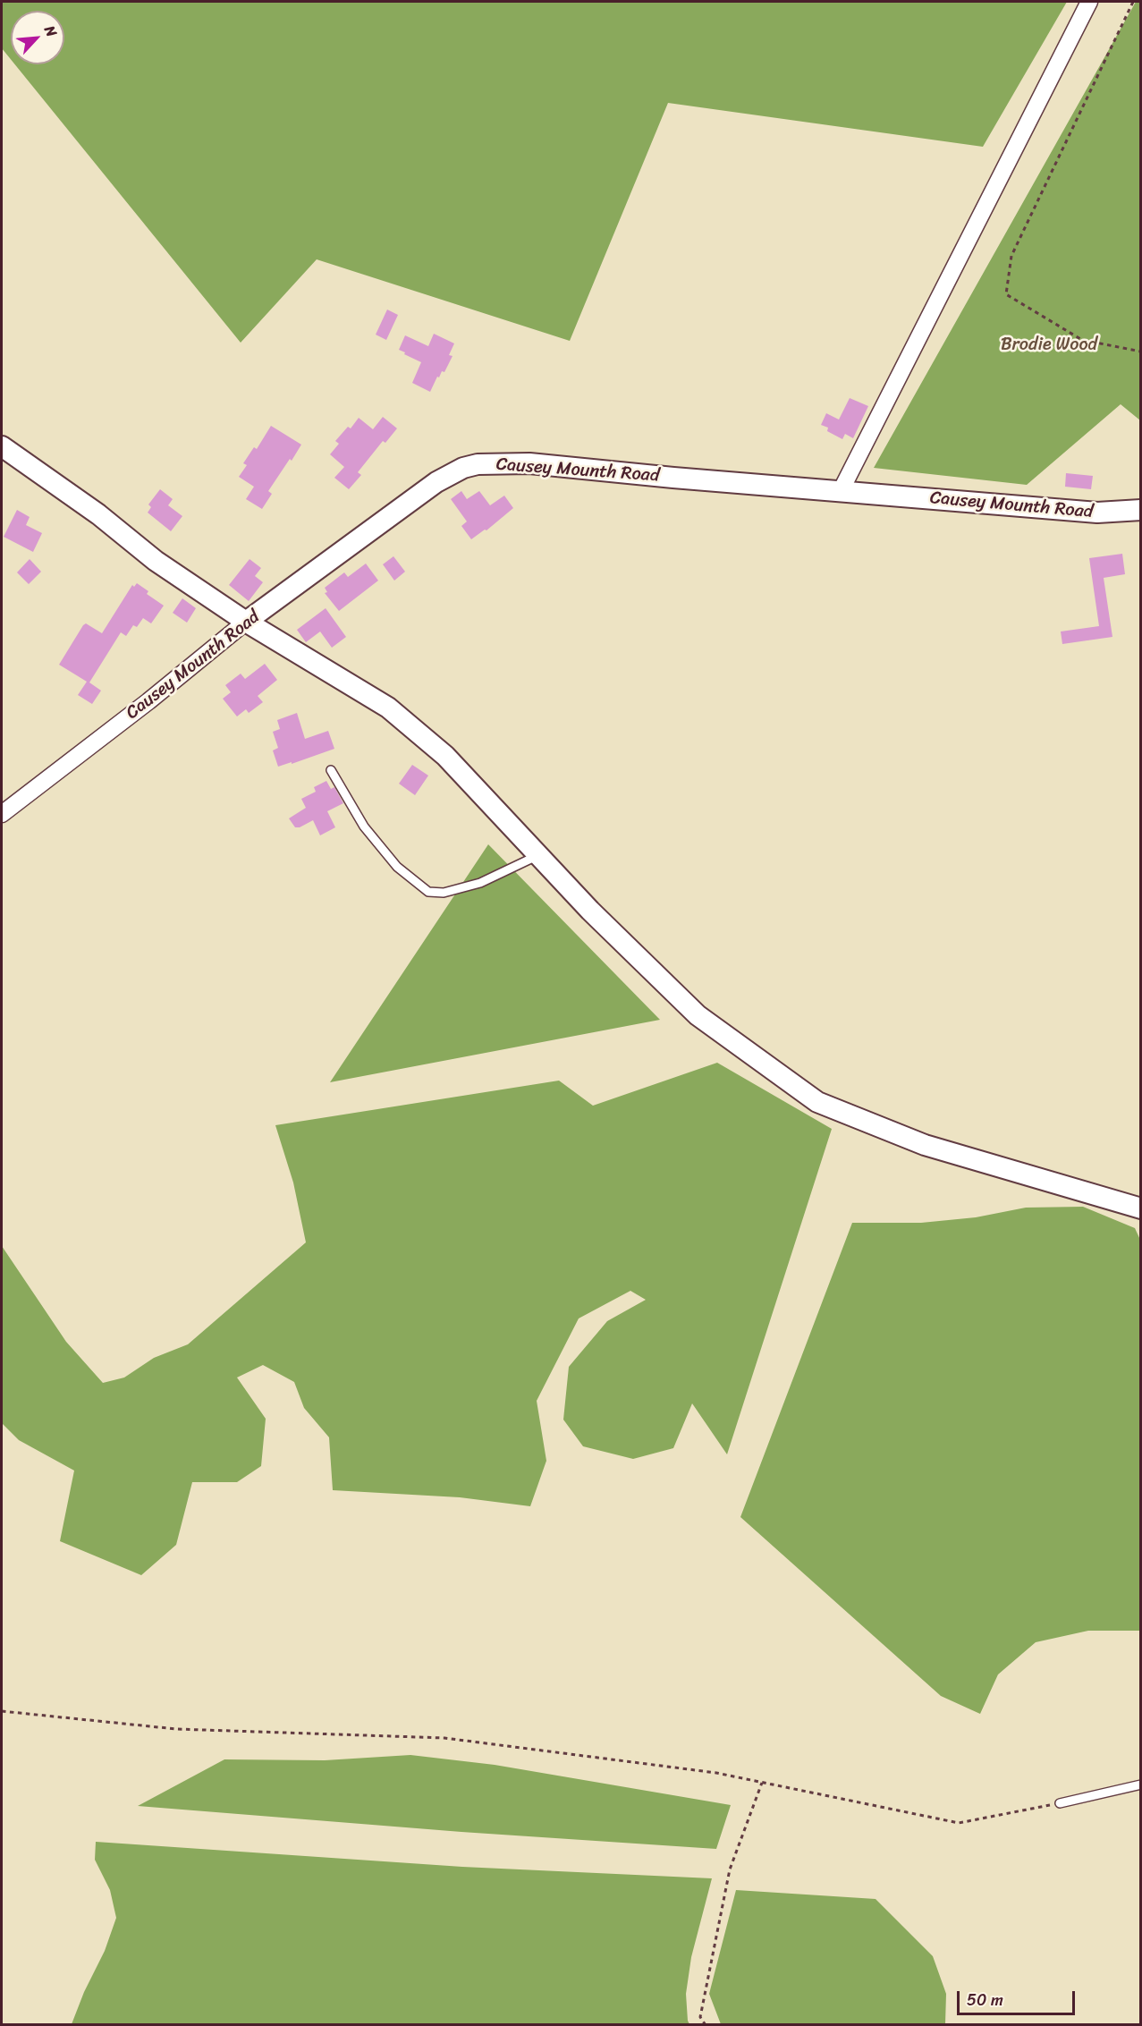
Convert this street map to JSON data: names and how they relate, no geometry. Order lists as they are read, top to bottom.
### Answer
{
  "streets": {
    "street": ["Causey Mounth Road"]
  },
  "parks": ["Brodie Wood"],
  "scale_bar": "50 m",
  "north": "top right"
}
